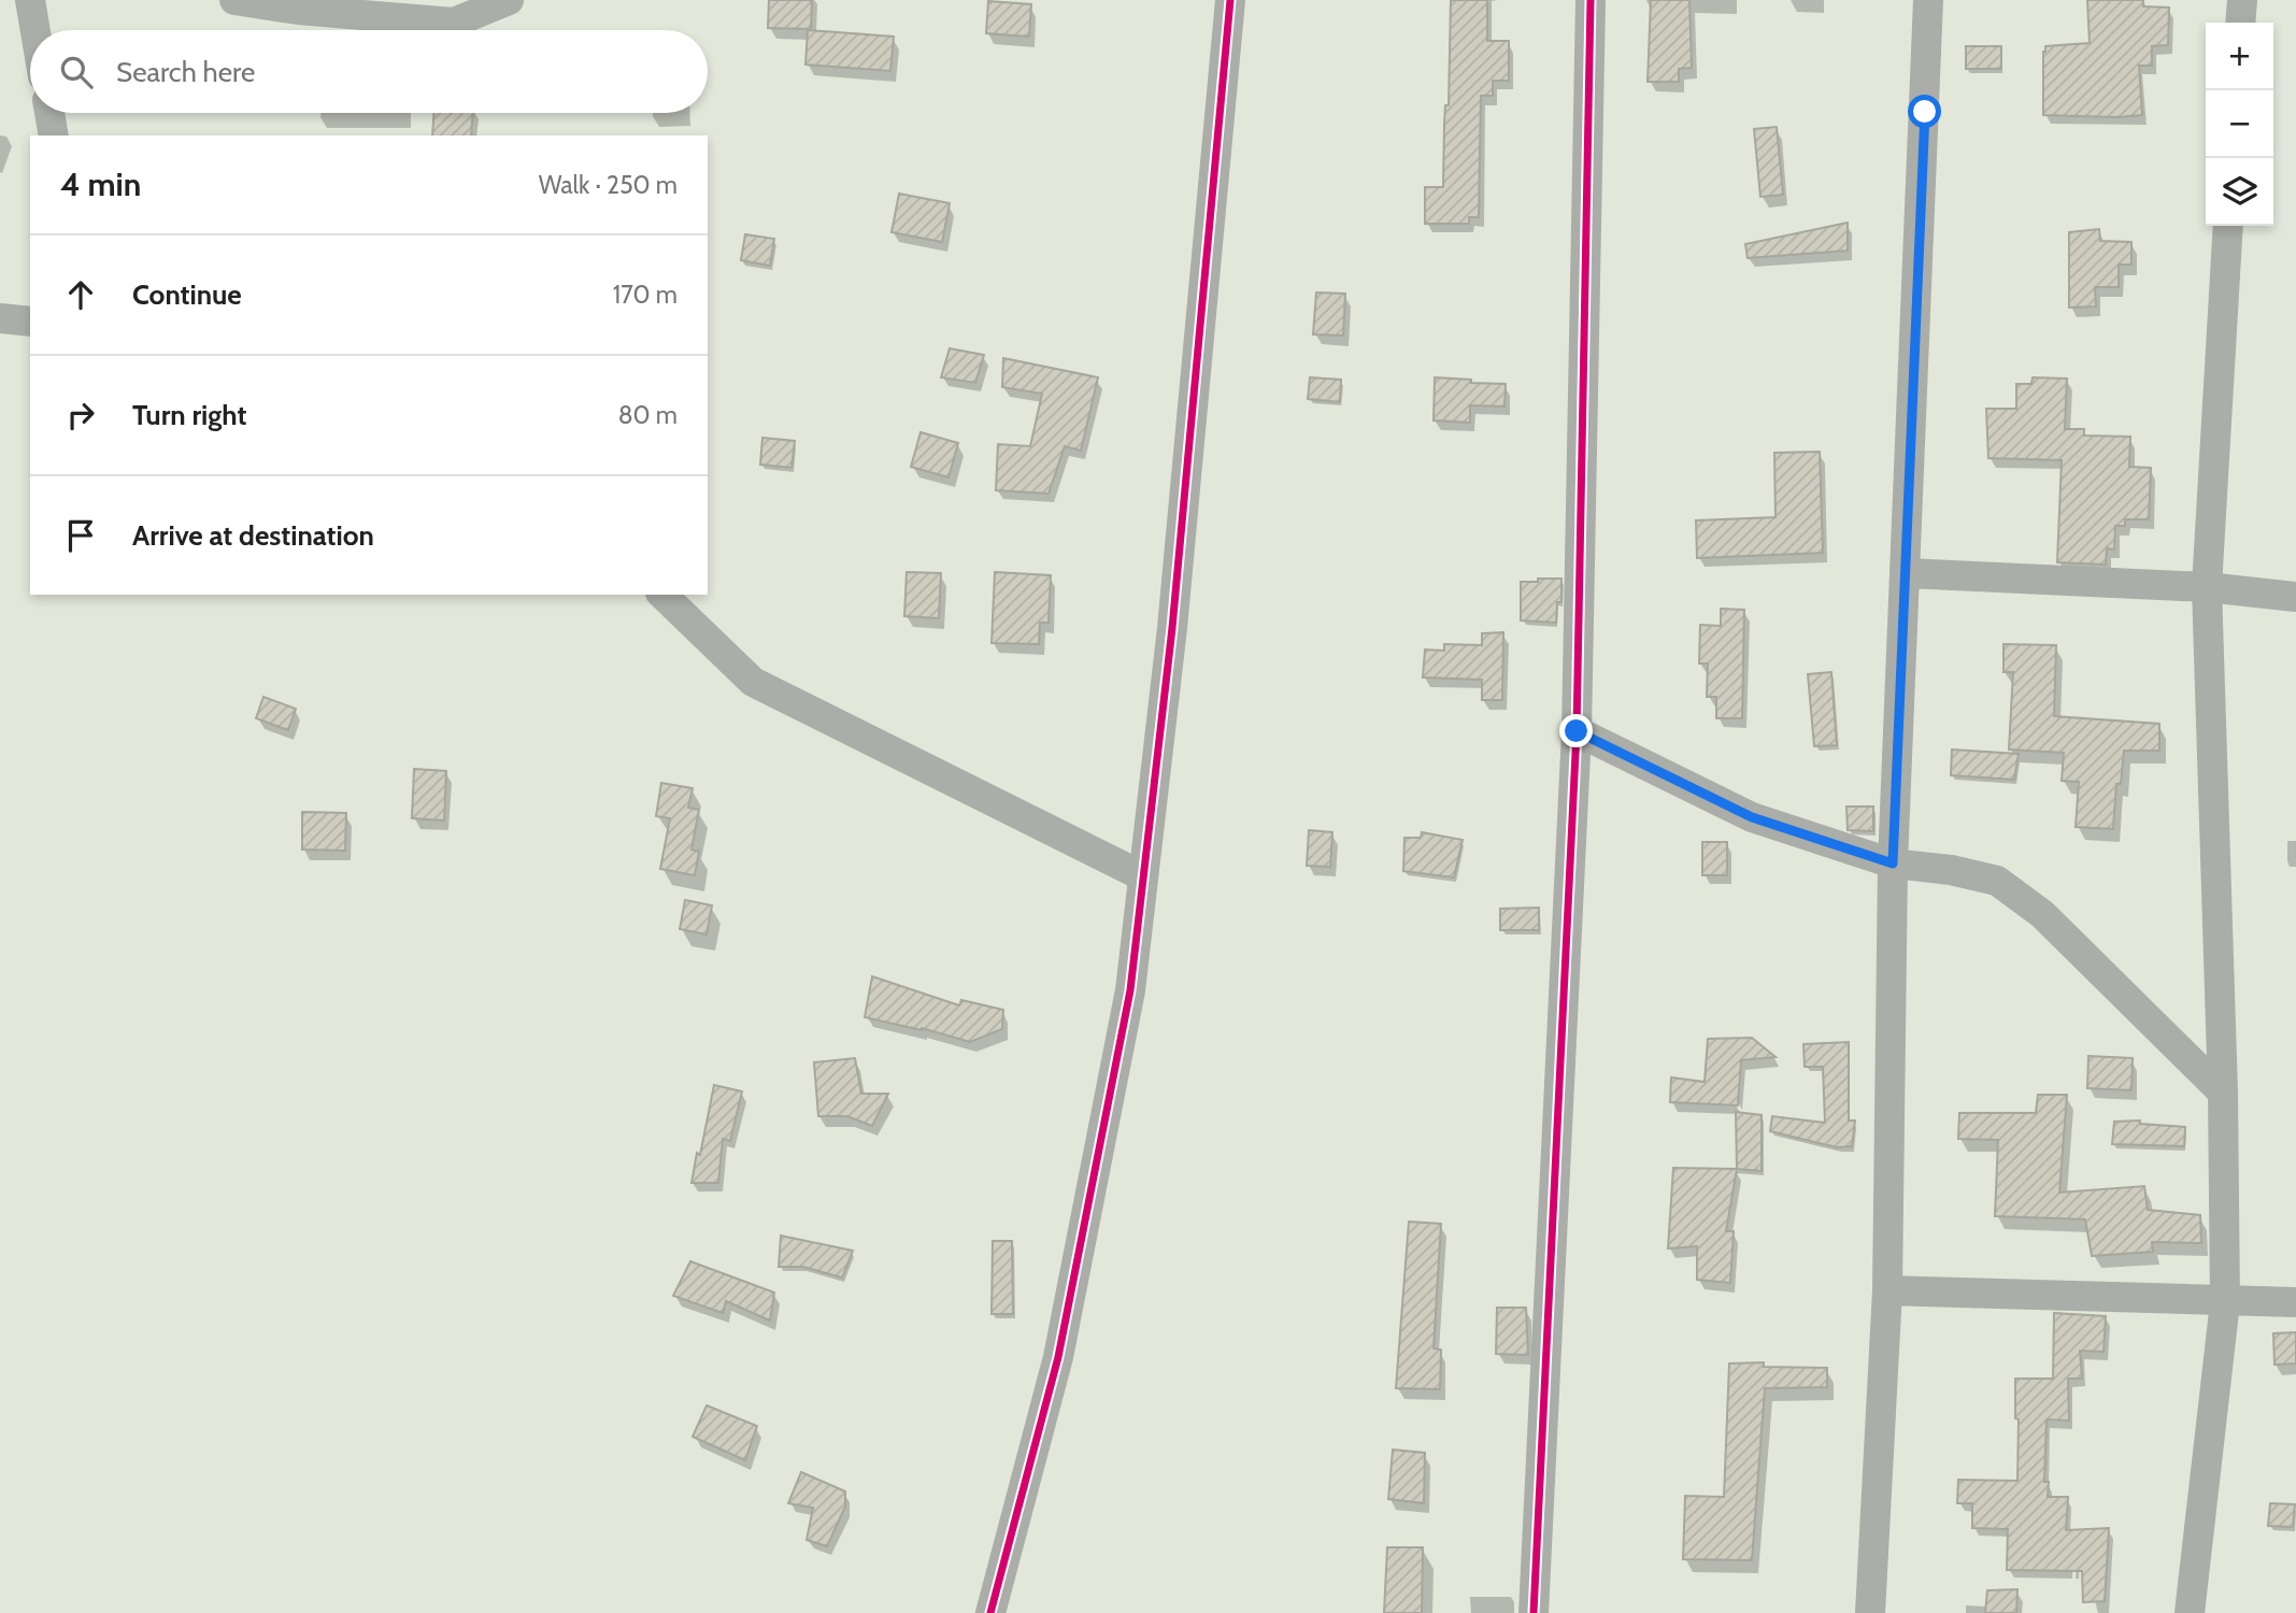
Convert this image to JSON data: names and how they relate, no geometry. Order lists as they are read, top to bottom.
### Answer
{
  "page": {
    "map_buttons": ["+", "−"],
    "search": "Search here",
    "heading": ["4 min", "Walk · 250 m"],
    "list": [
      ["Continue", "170 m"],
      ["Turn right", "80 m"],
      "Arrive at destination"
    ]
  }
}
